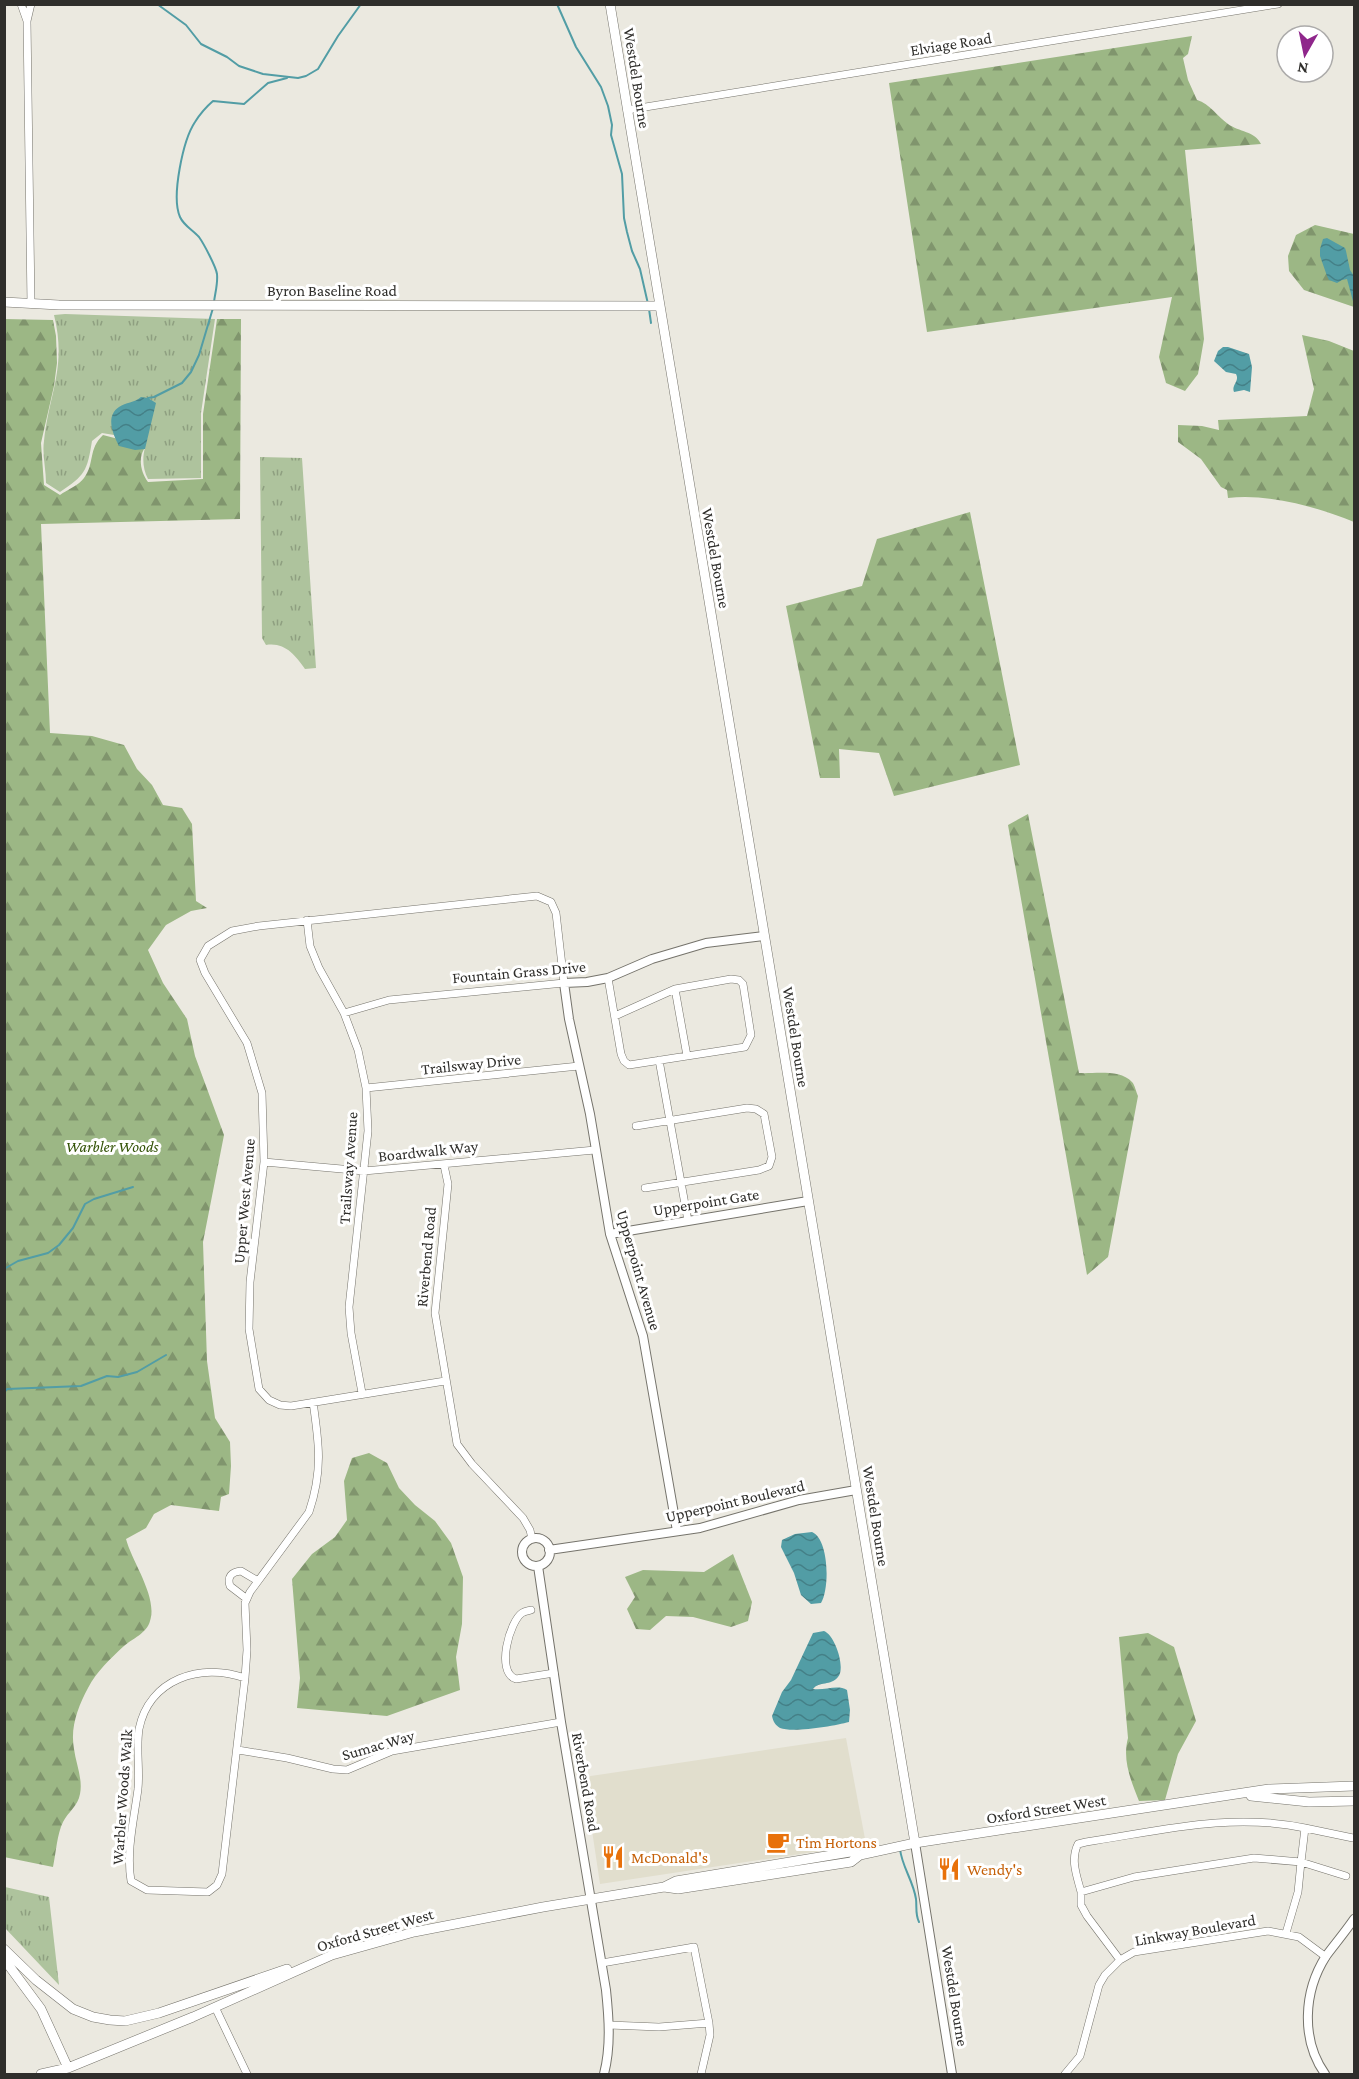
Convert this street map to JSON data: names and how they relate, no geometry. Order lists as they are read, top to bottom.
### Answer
{
  "streets": {
    "main road": ["Westdel Bourne", "Byron Baseline Road", "Oxford Street West"],
    "street": [
      "Elviage Road",
      "Fountain Grass Drive",
      "Trailsway Drive",
      "Boardwalk Way",
      "Trailsway Avenue",
      "Upper West Avenue",
      "Upperpoint Gate",
      "Riverbend Road",
      "Upperpoint Avenue",
      "Upperpoint Boulevard",
      "Sumac Way",
      "Warbler Woods Walk",
      "Linkway Boulevard"
    ]
  },
  "crossings": [
    ["Elviage Road", "Westdel Bourne"],
    ["Westdel Bourne", "Byron Baseline Road"],
    ["Westdel Bourne", "Fountain Grass Drive"],
    ["Westdel Bourne", "Upperpoint Gate"],
    ["Westdel Bourne", "Upperpoint Boulevard"],
    ["Westdel Bourne", "Oxford Street West"],
    ["Fountain Grass Drive", "Trailsway Avenue"],
    ["Fountain Grass Drive", "Upper West Avenue"],
    ["Fountain Grass Drive", "Upperpoint Avenue"],
    ["Trailsway Drive", "Trailsway Avenue"],
    ["Trailsway Drive", "Upperpoint Avenue"],
    ["Boardwalk Way", "Trailsway Avenue"],
    ["Boardwalk Way", "Upper West Avenue"],
    ["Boardwalk Way", "Riverbend Road"],
    ["Boardwalk Way", "Upperpoint Avenue"],
    ["Trailsway Avenue", "Upper West Avenue"],
    ["Upper West Avenue", "Riverbend Road"],
    ["Upper West Avenue", "Upperpoint Avenue"],
    ["Upper West Avenue", "Warbler Woods Walk"],
    ["Upperpoint Gate", "Upperpoint Avenue"],
    ["Riverbend Road", "Upperpoint Boulevard"],
    ["Riverbend Road", "Sumac Way"],
    ["Riverbend Road", "Oxford Street West"],
    ["Upperpoint Avenue", "Upperpoint Boulevard"],
    ["Sumac Way", "Warbler Woods Walk"]
  ],
  "parks": ["Warbler Woods"],
  "places": {
    "cafe": ["Tim Hortons"],
    "restaurant": ["McDonald's", "Wendy's"]
  },
  "north": "bottom"
}
